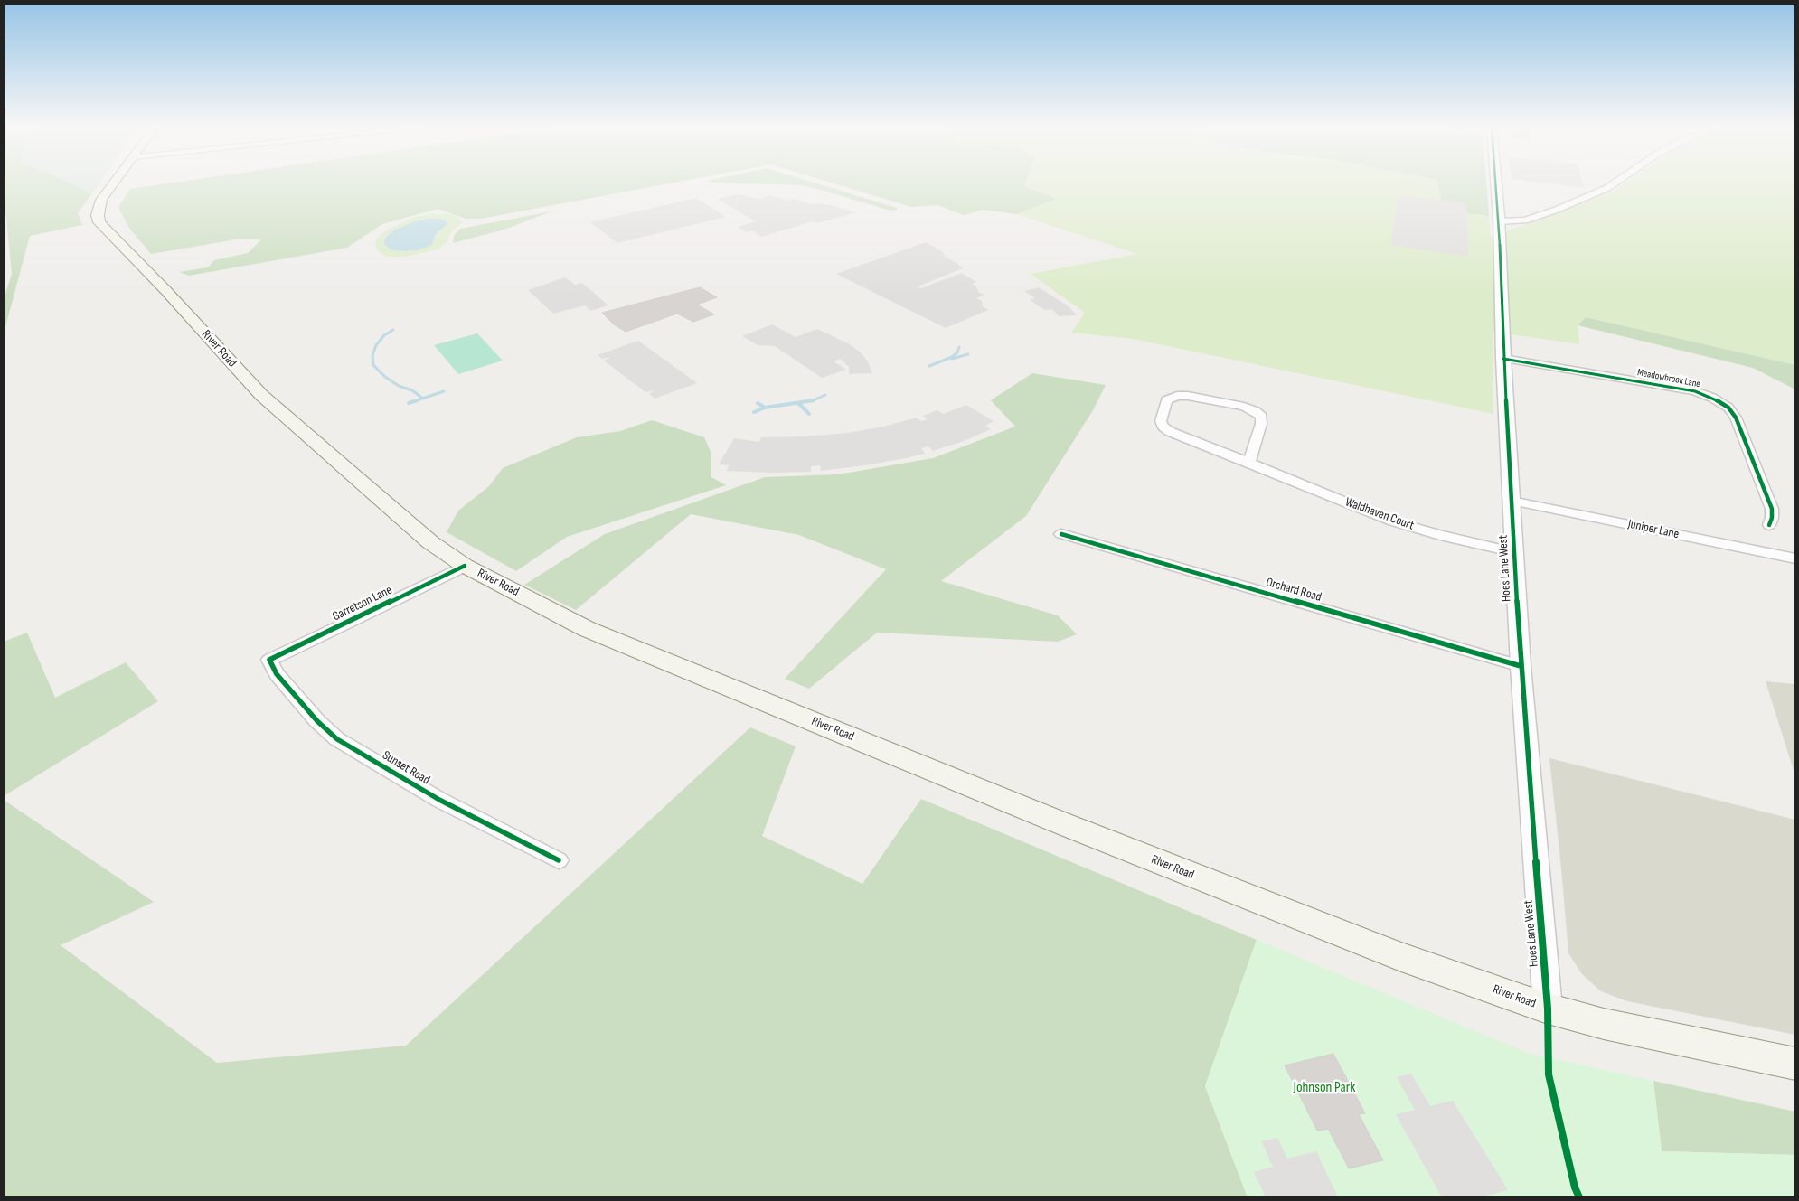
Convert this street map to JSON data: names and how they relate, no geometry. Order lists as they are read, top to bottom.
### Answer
{
  "streets": {
    "main road": ["River Road"],
    "street": [
      "Meadowbrook Lane",
      "Waldhaven Court",
      "Juniper Lane",
      "Hoes Lane West",
      "Orchard Road",
      "Garretson Lane",
      "Sunset Road"
    ]
  },
  "crossings": [
    ["River Road", "Hoes Lane West"],
    ["River Road", "Garretson Lane"],
    ["Meadowbrook Lane", "Hoes Lane West"],
    ["Waldhaven Court", "Hoes Lane West"],
    ["Juniper Lane", "Hoes Lane West"],
    ["Hoes Lane West", "Orchard Road"],
    ["Garretson Lane", "Sunset Road"]
  ],
  "parks": ["Johnson Park"]
}
